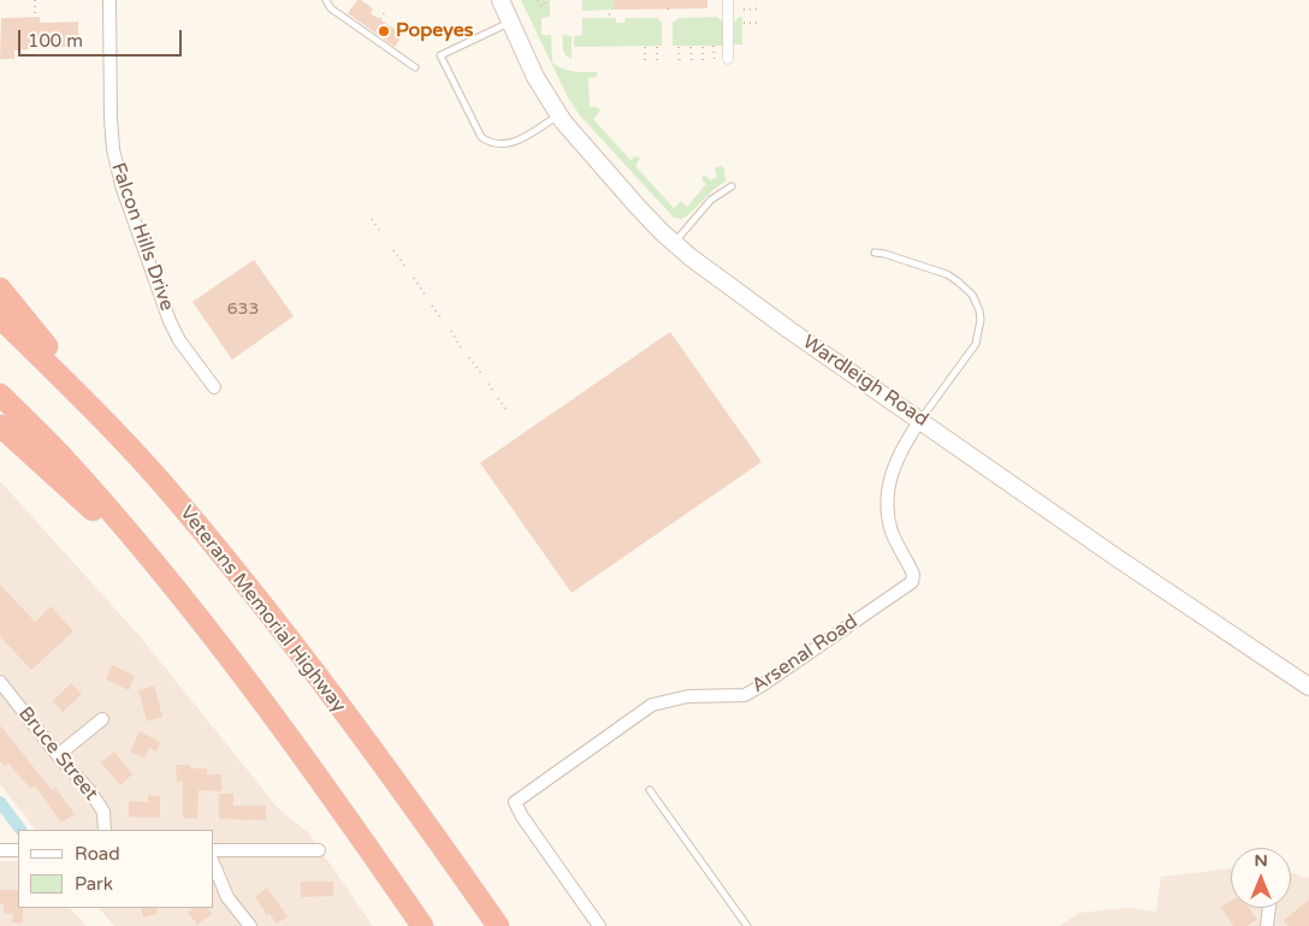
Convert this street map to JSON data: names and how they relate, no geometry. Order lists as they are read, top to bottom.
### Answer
{
  "streets": {
    "highway": ["Veterans Memorial Highway"],
    "main road": ["Wardleigh Road"],
    "street": ["Falcon Hills Drive", "Arsenal Road", "Bruce Street"]
  },
  "crossings": [
    ["Wardleigh Road", "Arsenal Road"]
  ],
  "places": ["Popeyes"],
  "house_numbers": ["633"],
  "legend": ["Road", "Park"],
  "scale_bar": "100 m",
  "north": "top"
}
